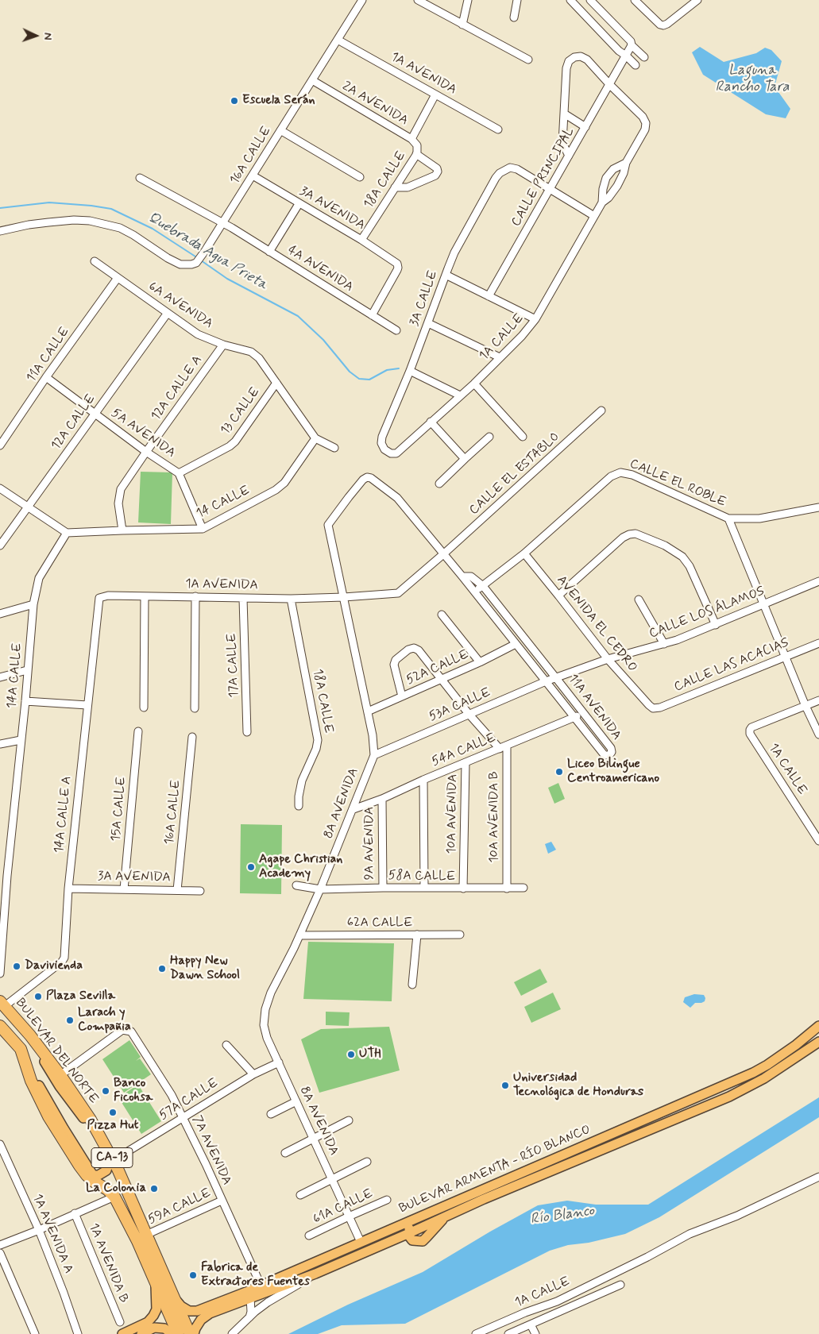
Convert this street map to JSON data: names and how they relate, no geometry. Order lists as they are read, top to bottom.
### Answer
{
  "streets": {
    "highway": ["BULEVAR DEL NORTE", "CA-13"],
    "main road": ["BULEVAR ARMENTA - RÍO BLANCO"],
    "street": [
      "1A AVENIDA",
      "2A AVENIDA",
      "16A CALLE",
      "CALLE PRINCIPAL",
      "18A CALLE",
      "3A AVENIDA",
      "4A AVENIDA",
      "3A CALLE",
      "6A AVENIDA",
      "1A CALLE",
      "11A CALLE",
      "12A CALLE A",
      "13 CALLE",
      "12A CALLE",
      "5A AVENIDA",
      "CALLE EL ESTABLO",
      "CALLE EL ROBLE",
      "14 CALLE",
      "CALLE LOS ÁLAMOS",
      "AVENIDA EL CEDRO",
      "17A CALLE",
      "CALLE LAS ACACIAS",
      "52A CALLE",
      "14A CALLE",
      "53A CALLE",
      "11A AVENIDA",
      "54A CALLE",
      "8A AVENIDA",
      "15A CALLE",
      "10A AVENIDA",
      "14A CALLE A",
      "10A AVENIDA B",
      "9A AVENIDA",
      "58A CALLE",
      "62A CALLE",
      "57A CALLE",
      "7A AVENIDA",
      "59A CALLE",
      "61A CALLE",
      "1A AVENIDA A",
      "1A AVENIDA B"
    ]
  },
  "crossings": [
    ["1A AVENIDA", "16A CALLE"],
    ["1A AVENIDA", "18A CALLE"],
    ["1A AVENIDA", "CALLE EL ESTABLO"],
    ["1A AVENIDA", "17A CALLE"],
    ["1A AVENIDA", "8A AVENIDA"],
    ["1A AVENIDA", "14A CALLE A"],
    ["2A AVENIDA", "16A CALLE"],
    ["2A AVENIDA", "18A CALLE"],
    ["16A CALLE", "3A AVENIDA"],
    ["16A CALLE", "4A AVENIDA"],
    ["CALLE PRINCIPAL", "3A CALLE"],
    ["CALLE PRINCIPAL", "1A CALLE"],
    ["18A CALLE", "3A AVENIDA"],
    ["3A AVENIDA", "4A AVENIDA"],
    ["3A AVENIDA", "15A CALLE"],
    ["3A AVENIDA", "14A CALLE A"],
    ["3A CALLE", "1A CALLE"],
    ["6A AVENIDA", "11A CALLE"],
    ["6A AVENIDA", "12A CALLE A"],
    ["6A AVENIDA", "13 CALLE"],
    ["6A AVENIDA", "12A CALLE"],
    ["6A AVENIDA", "14 CALLE"],
    ["11A CALLE", "5A AVENIDA"],
    ["12A CALLE A", "5A AVENIDA"],
    ["12A CALLE A", "14 CALLE"],
    ["13 CALLE", "5A AVENIDA"],
    ["12A CALLE", "5A AVENIDA"],
    ["5A AVENIDA", "14 CALLE"],
    ["CALLE EL ESTABLO", "11A AVENIDA"],
    ["CALLE EL ESTABLO", "8A AVENIDA"],
    ["CALLE EL ROBLE", "AVENIDA EL CEDRO"],
    ["CALLE EL ROBLE", "11A AVENIDA"],
    ["14 CALLE", "14A CALLE"],
    ["CALLE LOS ÁLAMOS", "AVENIDA EL CEDRO"],
    ["CALLE LOS ÁLAMOS", "53A CALLE"],
    ["CALLE LOS ÁLAMOS", "11A AVENIDA"],
    ["AVENIDA EL CEDRO", "CALLE LAS ACACIAS"],
    ["52A CALLE", "11A AVENIDA"],
    ["52A CALLE", "8A AVENIDA"],
    ["53A CALLE", "11A AVENIDA"],
    ["53A CALLE", "8A AVENIDA"],
    ["11A AVENIDA", "54A CALLE"],
    ["11A AVENIDA", "8A AVENIDA"],
    ["54A CALLE", "8A AVENIDA"],
    ["54A CALLE", "10A AVENIDA"],
    ["54A CALLE", "10A AVENIDA B"],
    ["54A CALLE", "9A AVENIDA"],
    ["8A AVENIDA", "58A CALLE"],
    ["8A AVENIDA", "62A CALLE"],
    ["8A AVENIDA", "57A CALLE"],
    ["8A AVENIDA", "BULEVAR ARMENTA - RÍO BLANCO"],
    ["8A AVENIDA", "61A CALLE"],
    ["10A AVENIDA", "58A CALLE"],
    ["14A CALLE A", "BULEVAR DEL NORTE"],
    ["10A AVENIDA B", "58A CALLE"],
    ["9A AVENIDA", "58A CALLE"],
    ["BULEVAR DEL NORTE", "57A CALLE"],
    ["BULEVAR DEL NORTE", "7A AVENIDA"],
    ["BULEVAR DEL NORTE", "59A CALLE"],
    ["57A CALLE", "7A AVENIDA"],
    ["7A AVENIDA", "BULEVAR ARMENTA - RÍO BLANCO"],
    ["7A AVENIDA", "59A CALLE"]
  ],
  "water": ["Laguna Rancho Tara", "Quebrada Agua Prieta", "Río Blanco"],
  "places": [
    "Escuela Serán",
    "Liceo Bilingue Centroamericano",
    "Agape Christian Academy",
    "Davivienda",
    "Happy New Dawn School",
    "Plaza Sevilla",
    "Larach y Compañia",
    "UTH",
    "Universidad Tecnológica de Honduras",
    "Banco Ficohsa",
    "Pizza Hut",
    "La Colonia",
    "Fabrica de Extractores Fuentes"
  ],
  "north": "right"
}
